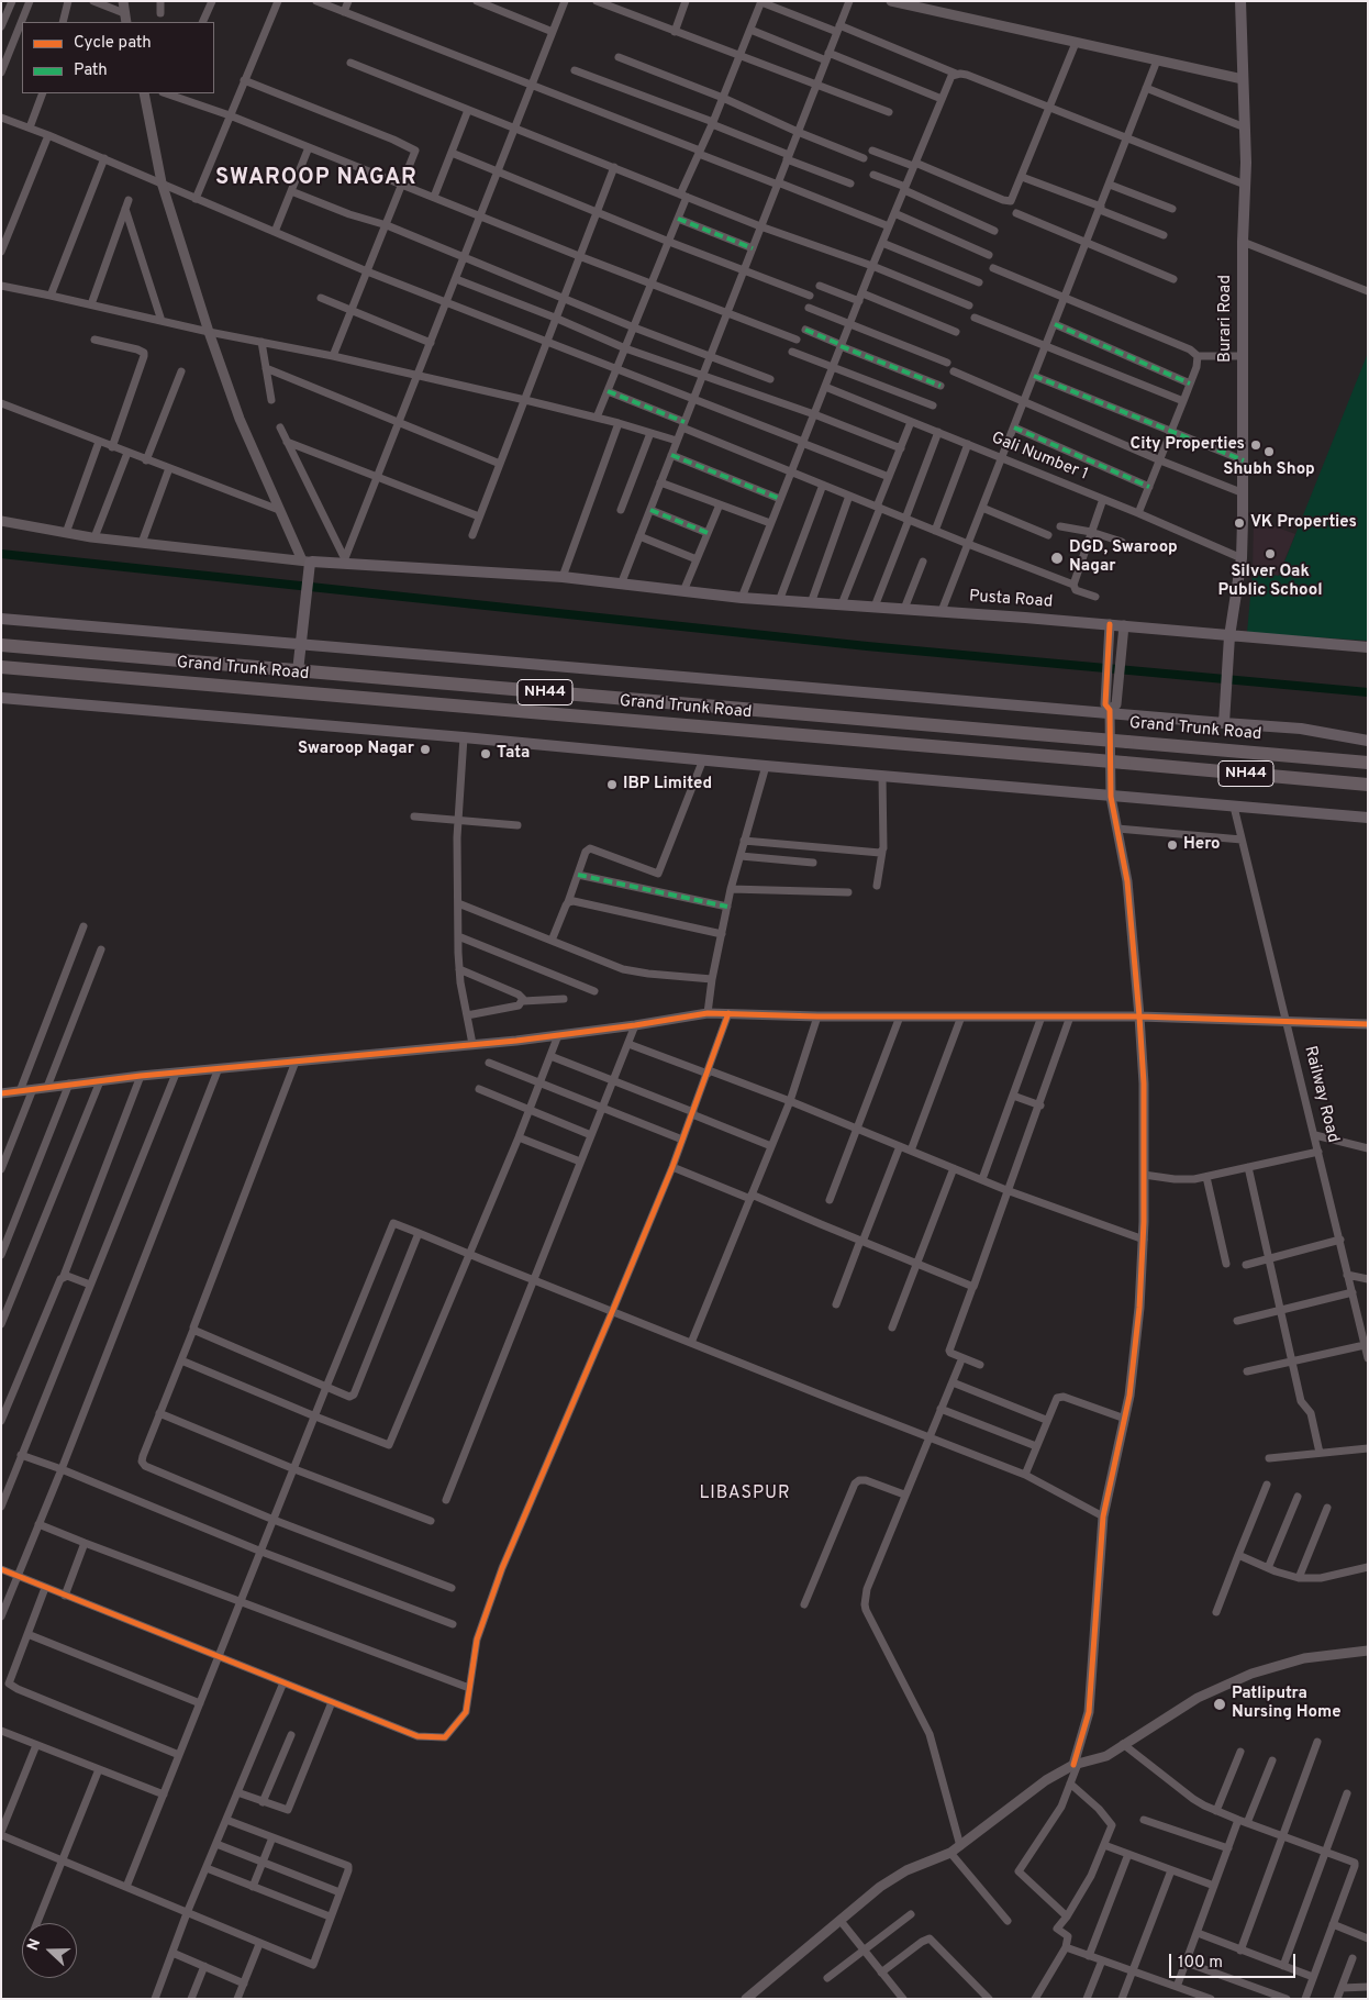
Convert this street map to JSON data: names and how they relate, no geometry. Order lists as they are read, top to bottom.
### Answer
{
  "streets": {
    "highway": ["Grand Trunk Road", "NH44"],
    "main road": ["Burari Road", "Pusta Road"],
    "street": ["Gali Number 1", "Railway Road"]
  },
  "crossings": [
    ["Burari Road", "Gali Number 1"],
    ["Burari Road", "Pusta Road"]
  ],
  "districts": ["SWAROOP NAGAR", "LIBASPUR"],
  "places": [
    "City Properties",
    "Shubh Shop",
    "VK Properties",
    "Silver Oak Public School",
    "DGD, Swaroop Nagar",
    "Swaroop Nagar",
    "Tata",
    "IBP Limited",
    "Hero",
    "Patliputra Nursing Home"
  ],
  "legend": ["Cycle path", "Path"],
  "scale_bar": "100 m",
  "north": "left"
}
